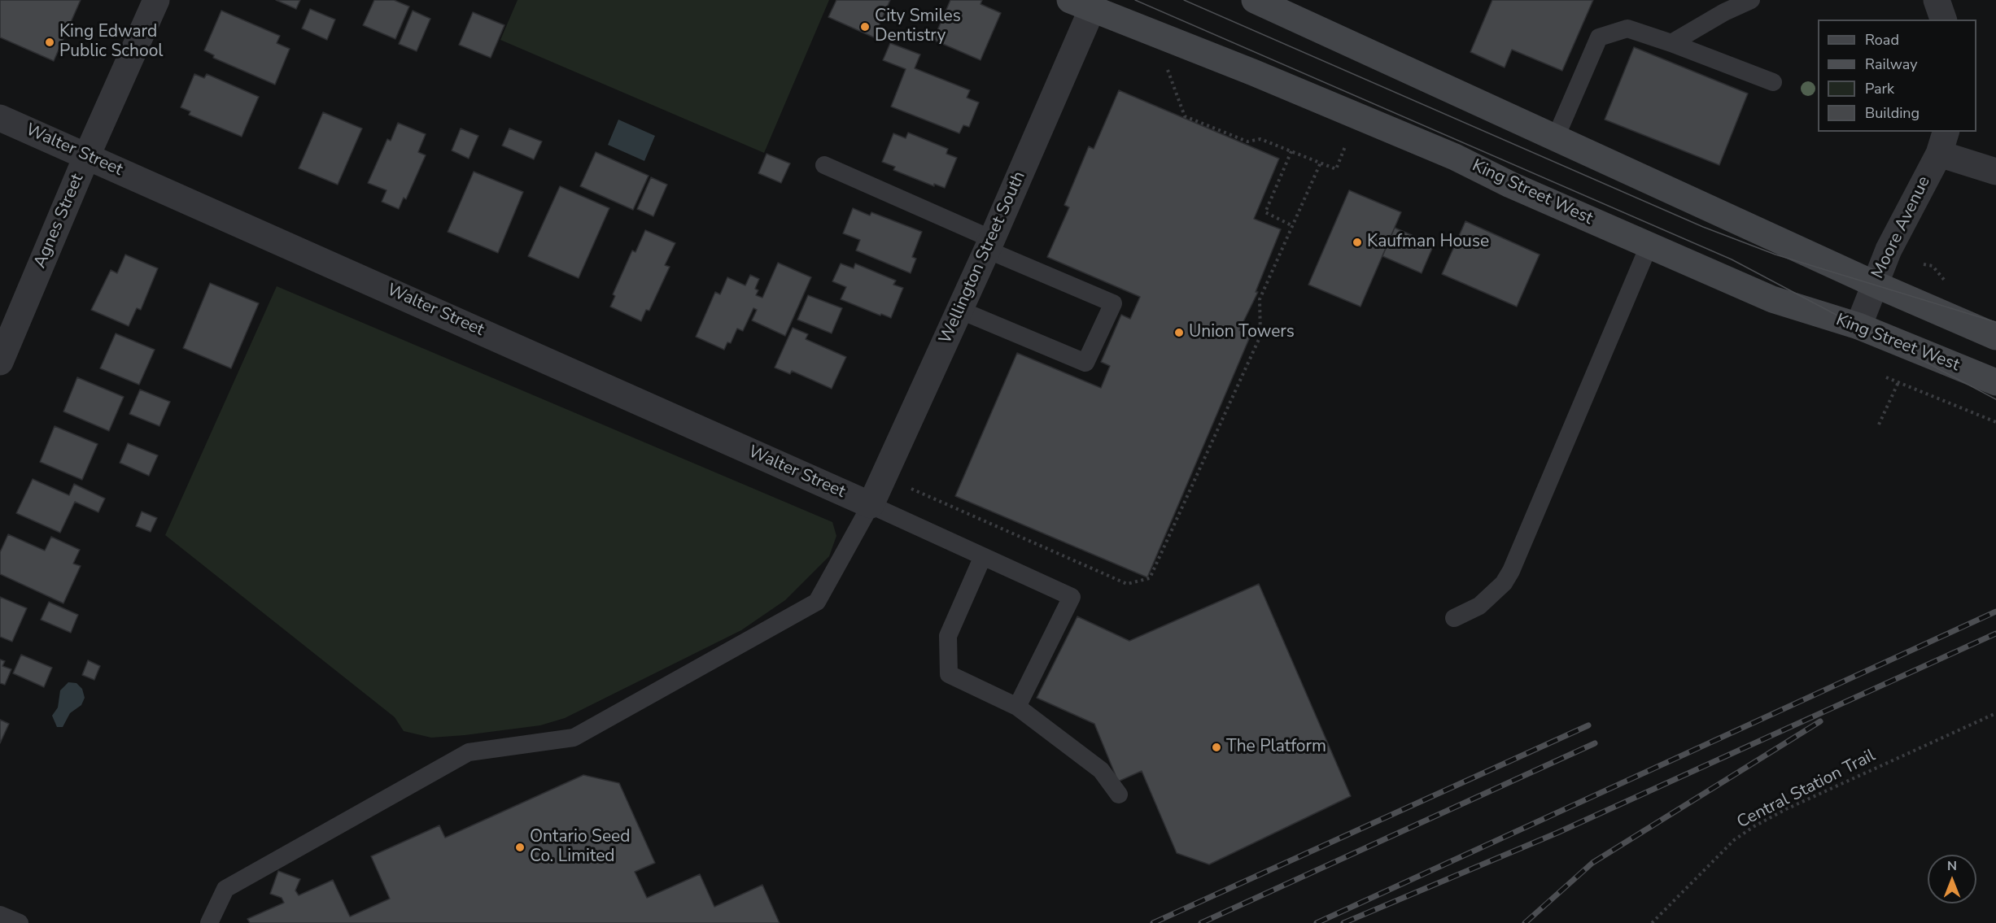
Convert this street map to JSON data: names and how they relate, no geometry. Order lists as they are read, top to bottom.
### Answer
{
  "streets": {
    "main road": ["King Street West"],
    "street": [
      "Walter Street",
      "Agnes Street",
      "Moore Avenue",
      "Wellington Street South"
    ],
    "path": ["Central Station Trail"]
  },
  "crossings": [
    ["Walter Street", "Agnes Street"],
    ["Walter Street", "Wellington Street South"],
    ["King Street West", "Moore Avenue"],
    ["King Street West", "Wellington Street South"]
  ],
  "places": [
    "City Smiles Dentistry",
    "King Edward Public School",
    "Kaufman House",
    "Union Towers",
    "The Platform",
    "Ontario Seed Co. Limited"
  ],
  "legend": [
    "Road",
    "Railway",
    "Park",
    "Building"
  ],
  "north": "top"
}
